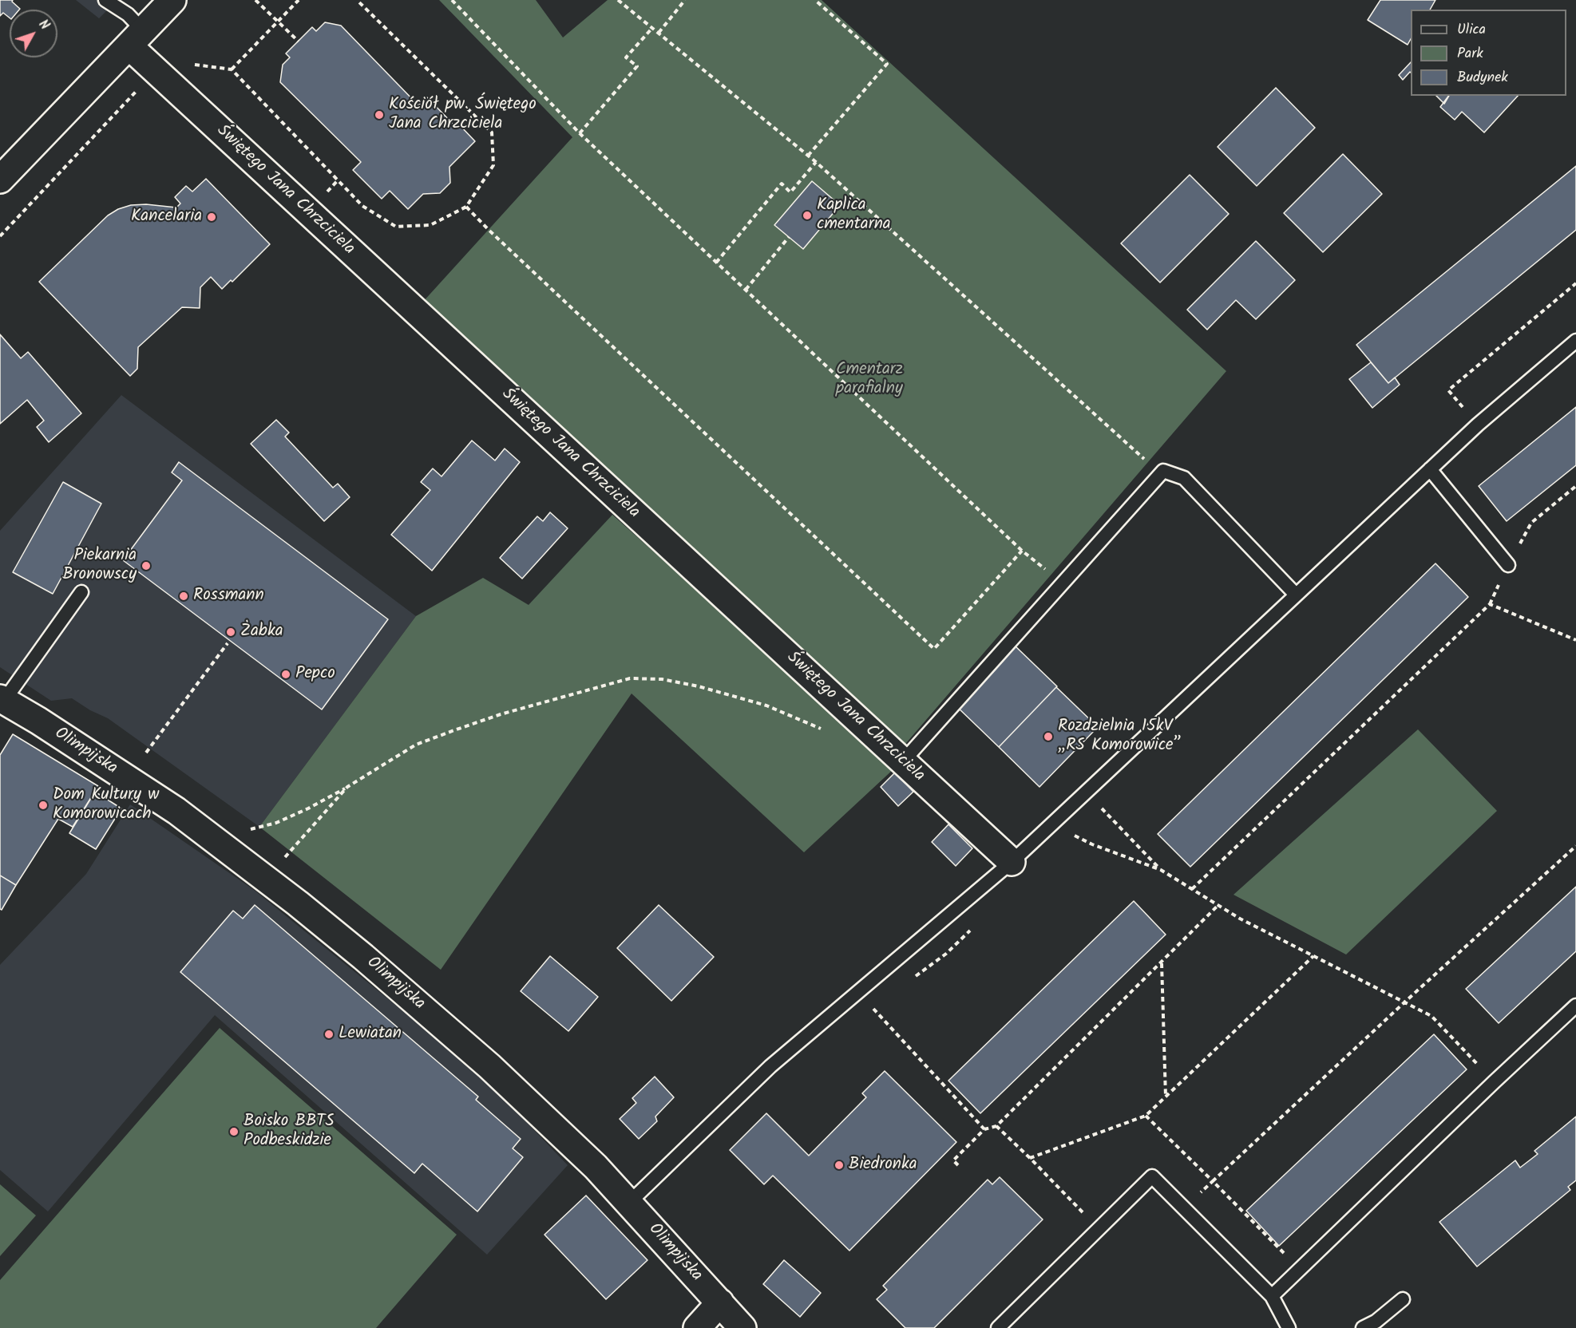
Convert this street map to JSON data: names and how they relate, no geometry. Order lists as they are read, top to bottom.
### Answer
{
  "streets": {
    "street": ["Świętego Jana Chrzciciela", "Olimpijska"]
  },
  "parks": ["Cmentarz parafialny"],
  "places": [
    "Kościół pw. Świętego Jana Chrzciciela",
    "Kaplica cmentarna",
    "Kancelaria",
    "Piekarnia Bronowscy",
    "Rossmann",
    "Żabka",
    "Pepco",
    "Rozdzielnia 15kV „RS Komorowice”",
    "Dom Kultury w Komorowicach",
    "Lewiatan",
    "Boisko BBTS Podbeskidzie",
    "Biedronka"
  ],
  "legend": ["Ulica", "Park", "Budynek"],
  "north": "top right"
}
